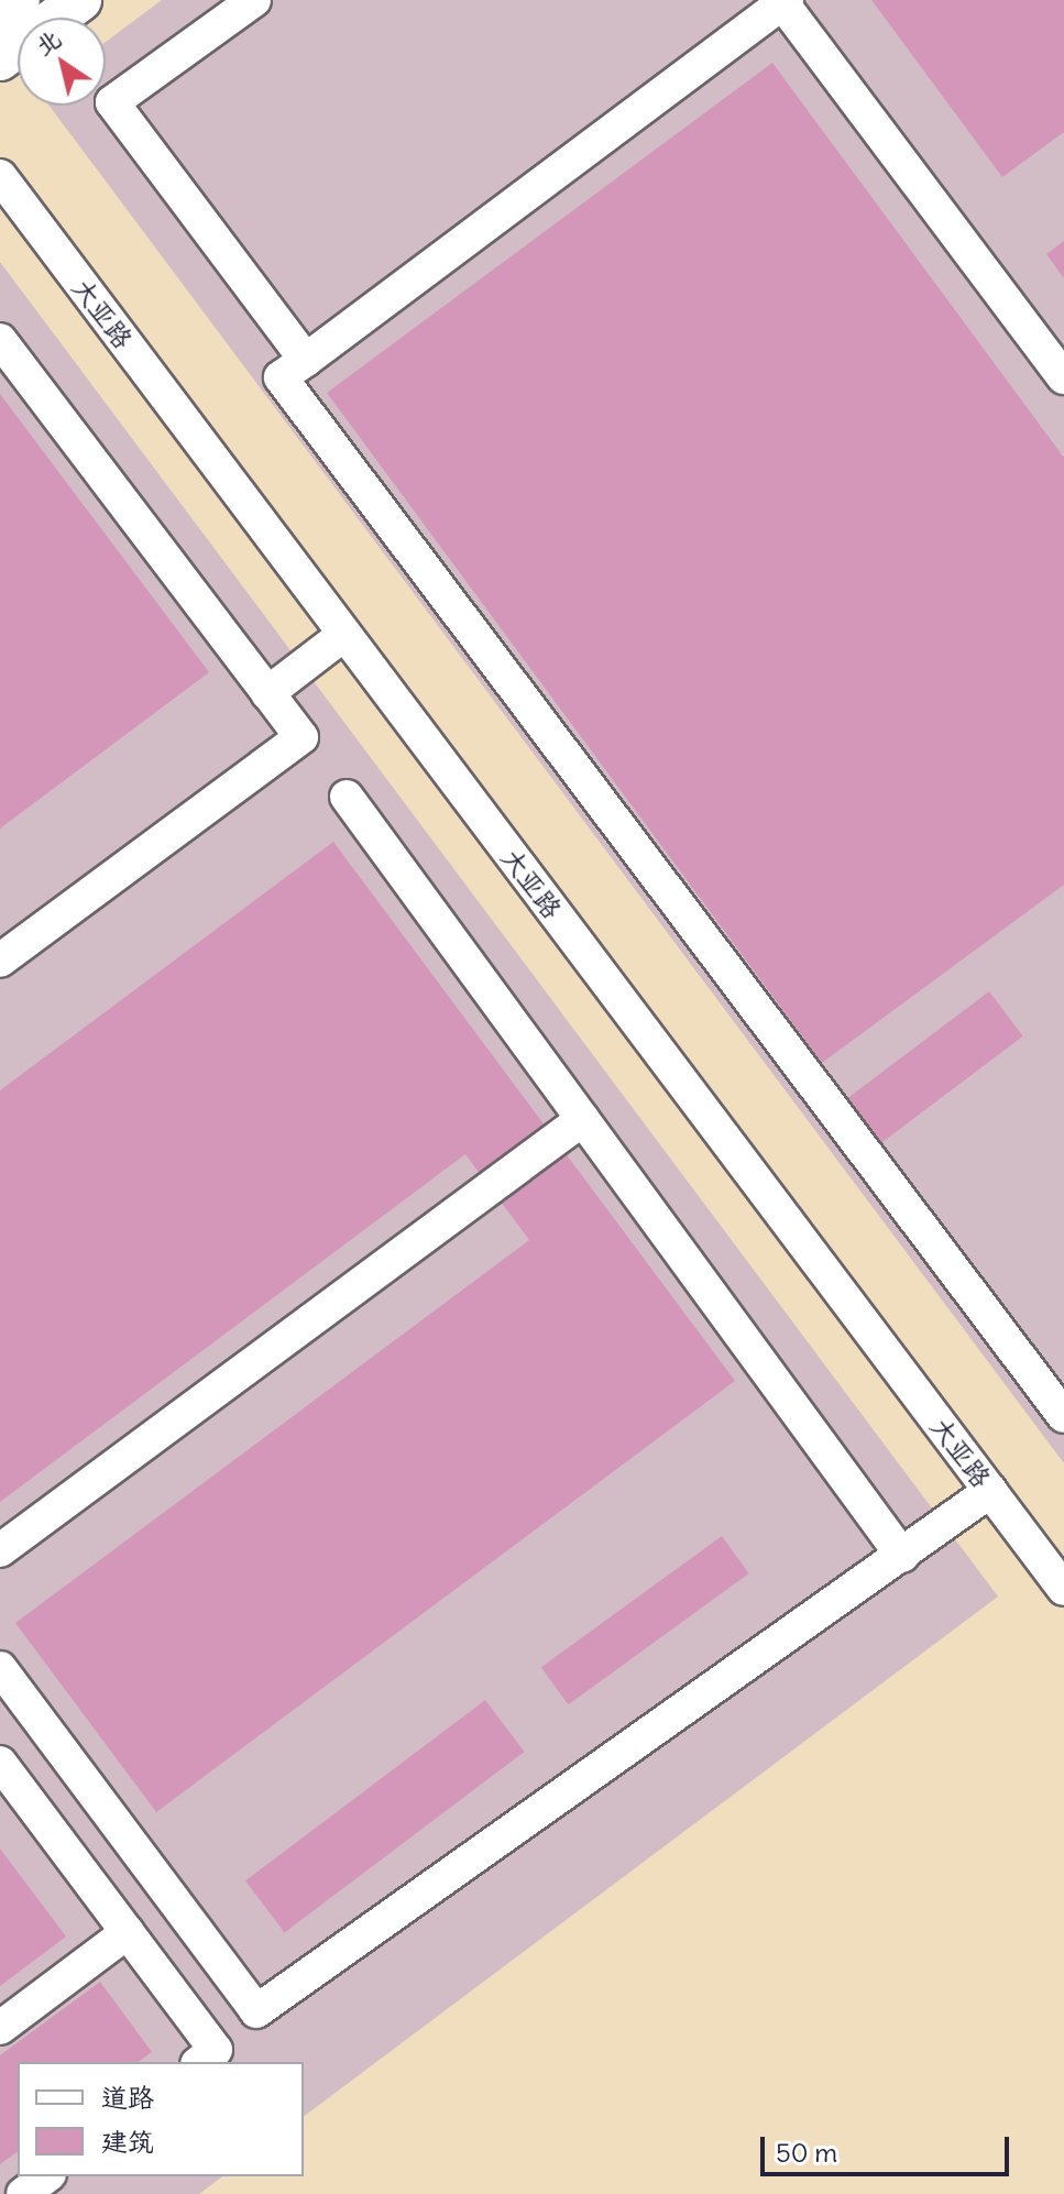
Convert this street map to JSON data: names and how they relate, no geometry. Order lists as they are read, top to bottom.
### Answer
{
  "streets": {
    "street": ["大亚路"]
  },
  "legend": ["道路", "建筑"],
  "scale_bar": "50 m",
  "north": "top left"
}
